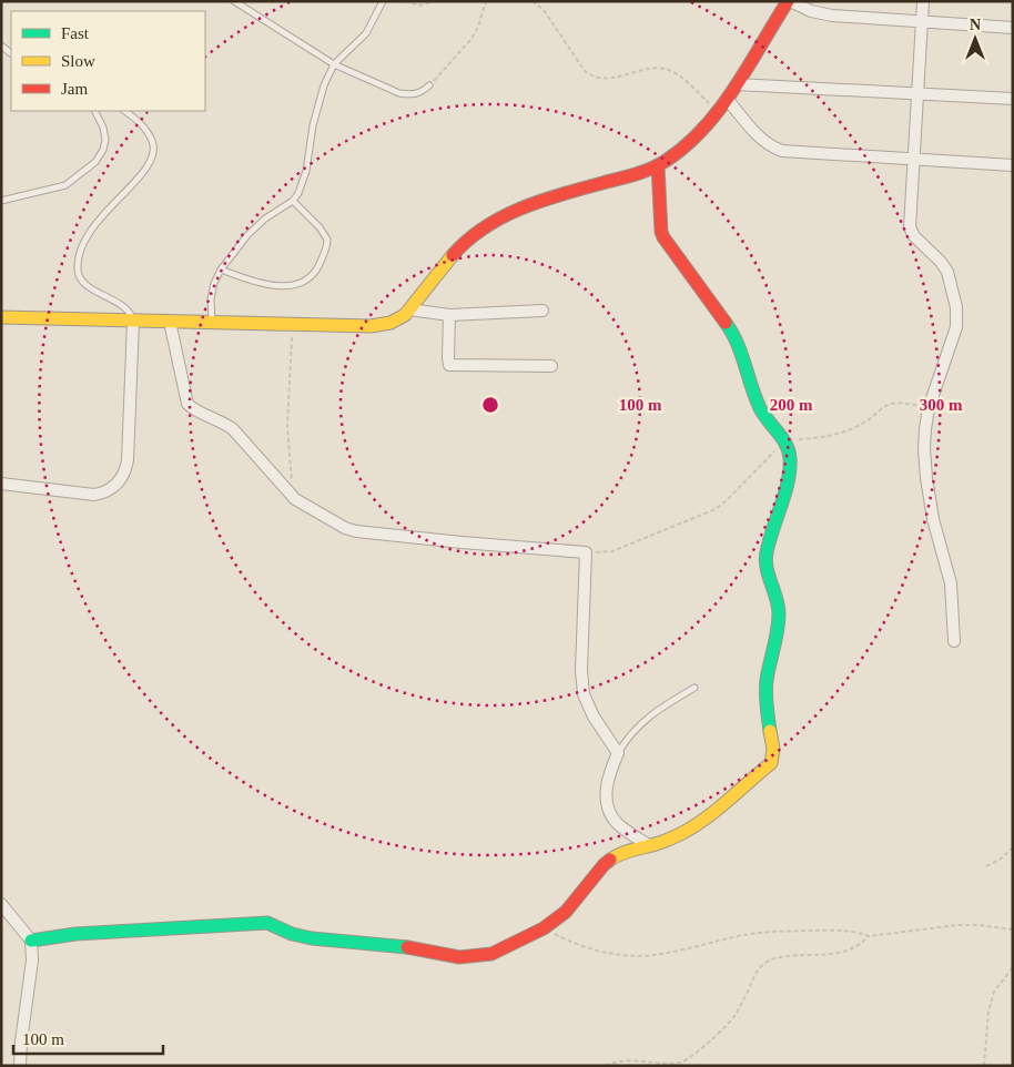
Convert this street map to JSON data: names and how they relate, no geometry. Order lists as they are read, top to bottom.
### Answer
{
  "legend": ["Fast", "Slow", "Jam"],
  "scale_bar": "100 m",
  "north": "top",
  "rings": ["100 m", "200 m", "300 m"]
}
